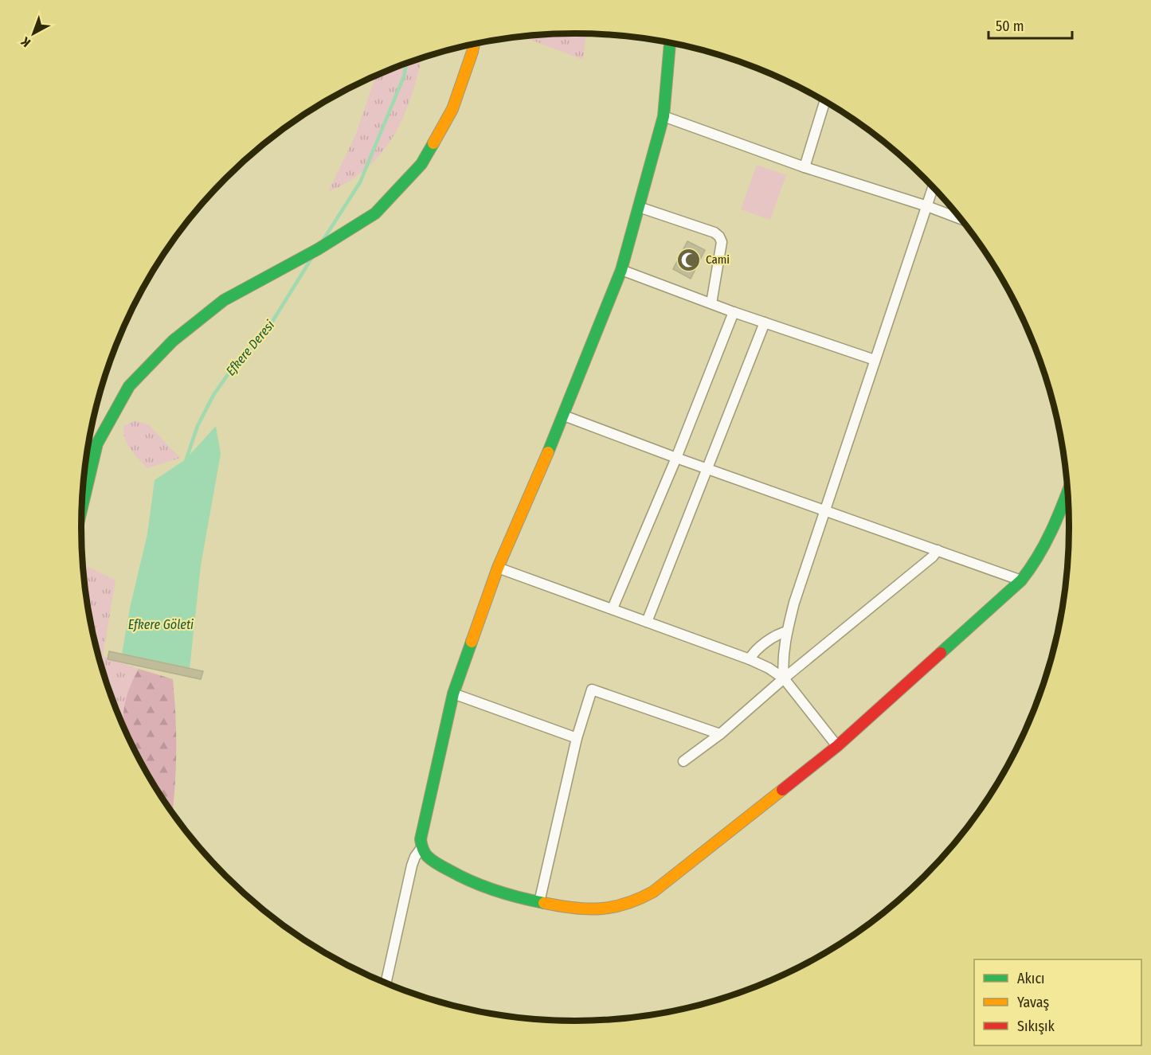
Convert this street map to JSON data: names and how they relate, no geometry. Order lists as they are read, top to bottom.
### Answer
{
  "water": ["Efkere Deresi", "Efkere Göleti"],
  "places": {
    "mosque": ["Cami"]
  },
  "legend": ["Akıcı", "Yavaş", "Sıkışık"],
  "scale_bar": "50 m",
  "north": "bottom left"
}
